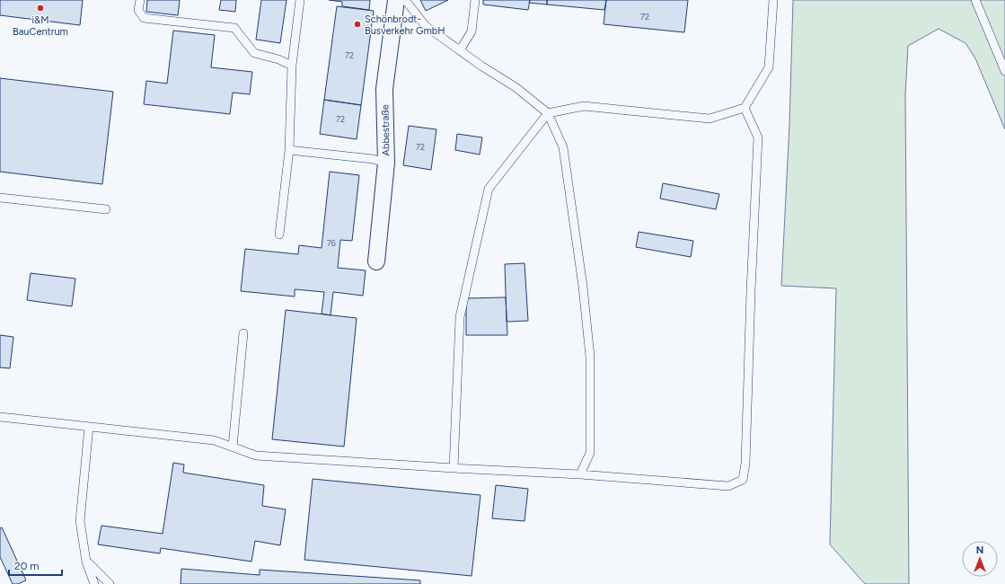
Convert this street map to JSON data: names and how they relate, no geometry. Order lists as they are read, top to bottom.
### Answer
{
  "streets": {
    "street": ["Abbestraße"]
  },
  "places": ["i&M BauCentrum", "Schönbrodt- Busverkehr GmbH"],
  "house_numbers": [
    "72",
    "72",
    "72",
    "72",
    "76"
  ],
  "scale_bar": "20 m",
  "north": "top"
}
